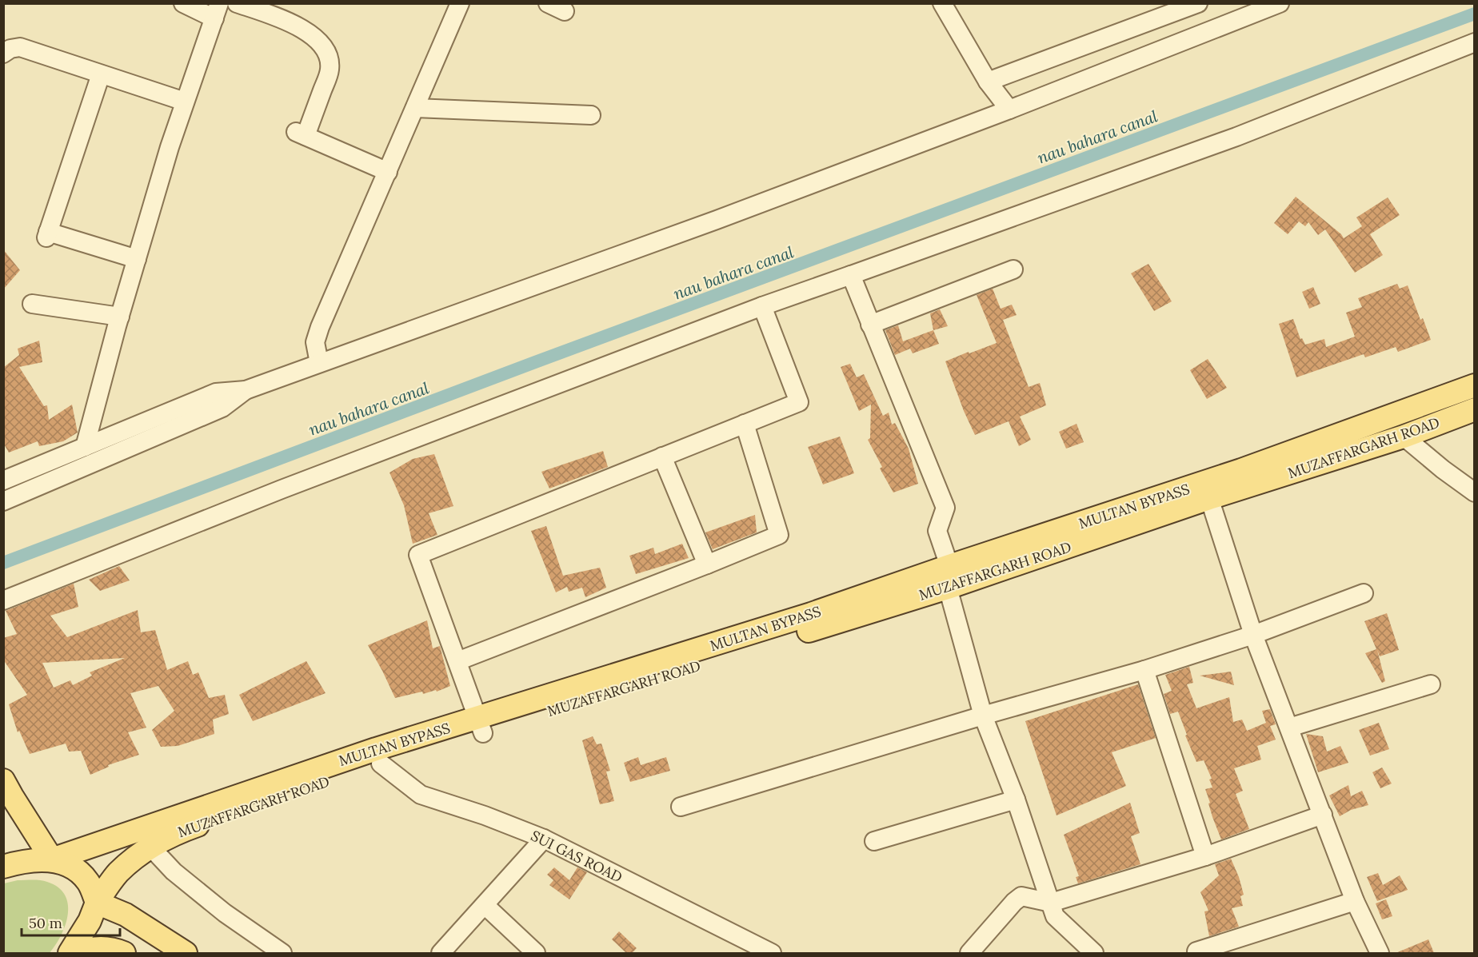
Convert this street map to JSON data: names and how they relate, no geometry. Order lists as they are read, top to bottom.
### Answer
{
  "streets": {
    "main road": ["MUZAFFARGARH ROAD", "MULTAN BYPASS"],
    "street": ["SUI GAS ROAD"]
  },
  "crossings": [
    ["MUZAFFARGARH ROAD", "MULTAN BYPASS"],
    ["MUZAFFARGARH ROAD", "SUI GAS ROAD"]
  ],
  "water": ["nau bahara canal"],
  "scale_bar": "50 m"
}
